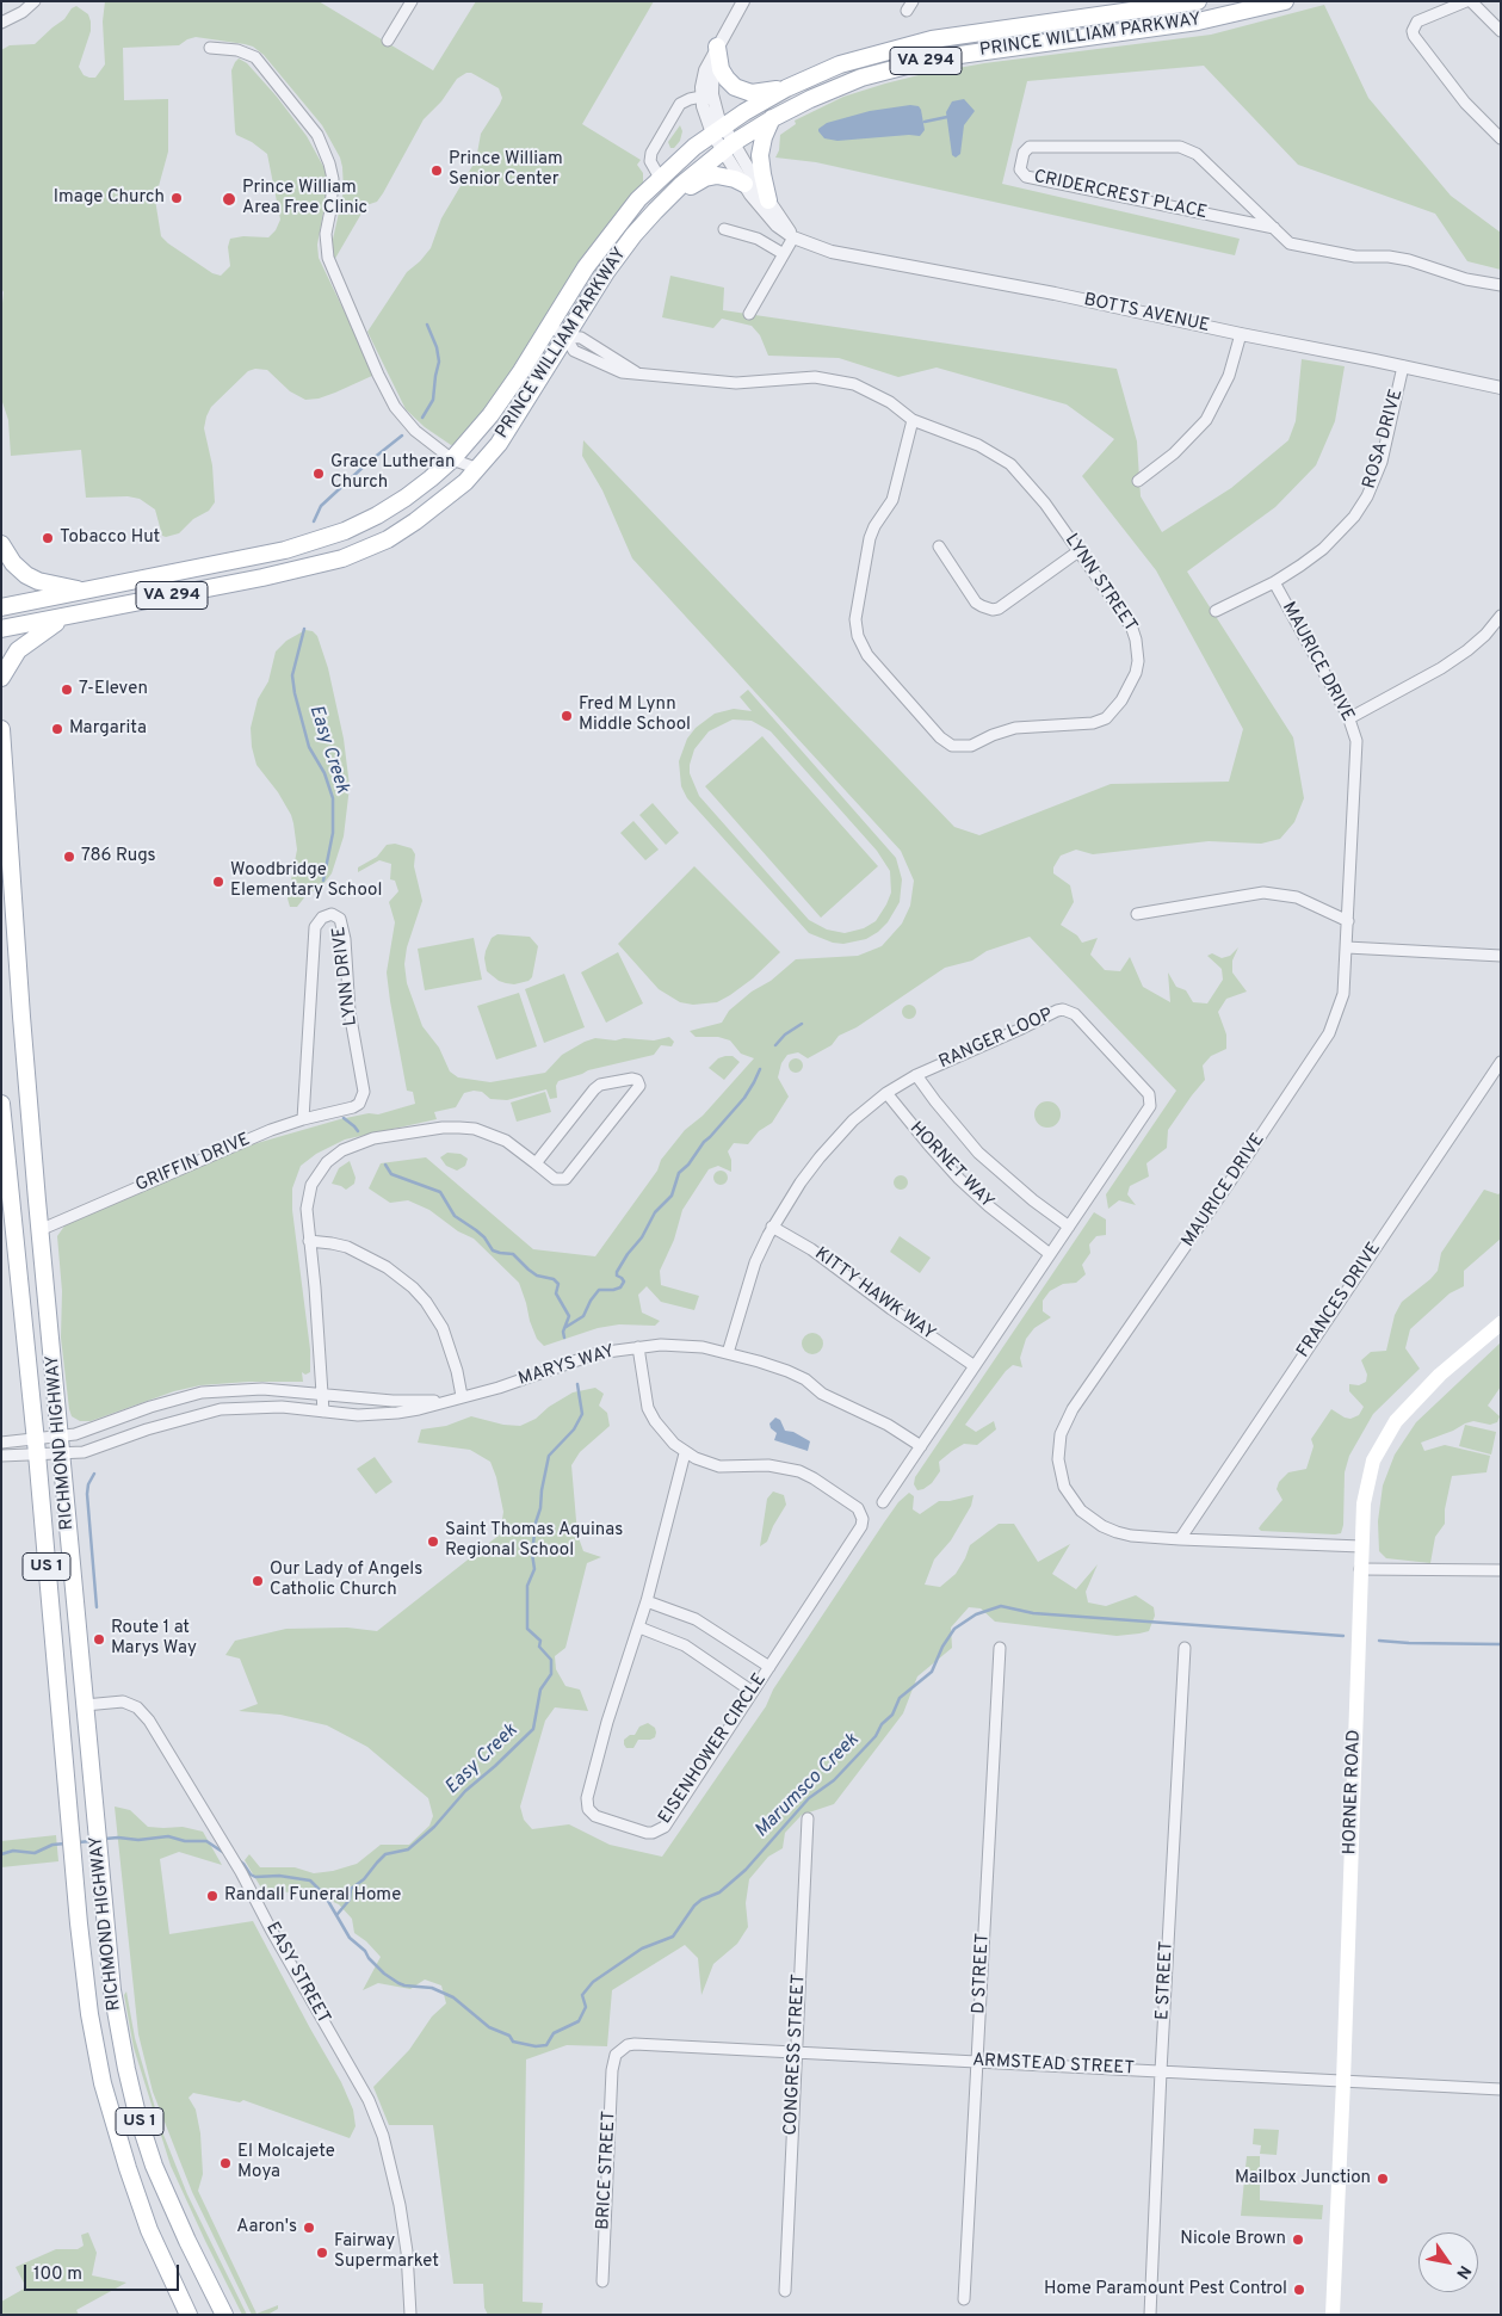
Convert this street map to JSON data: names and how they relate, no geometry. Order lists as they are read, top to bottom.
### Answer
{
  "streets": {
    "main road": [
      "PRINCE WILLIAM PARKWAY",
      "VA 294",
      "RICHMOND HIGHWAY",
      "US 1",
      "HORNER ROAD"
    ],
    "street": [
      "CRIDERCREST PLACE",
      "BOTTS AVENUE",
      "ROSA DRIVE",
      "LYNN STREET",
      "MAURICE DRIVE",
      "LYNN DRIVE",
      "RANGER LOOP",
      "GRIFFIN DRIVE",
      "HORNET WAY",
      "KITTY HAWK WAY",
      "FRANCES DRIVE",
      "MARYS WAY",
      "EISENHOWER CIRCLE",
      "EASY STREET",
      "D STREET",
      "E STREET",
      "CONGRESS STREET",
      "ARMSTEAD STREET",
      "BRICE STREET"
    ]
  },
  "crossings": [
    ["PRINCE WILLIAM PARKWAY", "BOTTS AVENUE"],
    ["PRINCE WILLIAM PARKWAY", "LYNN STREET"],
    ["BOTTS AVENUE", "ROSA DRIVE"],
    ["ROSA DRIVE", "MAURICE DRIVE"],
    ["MAURICE DRIVE", "FRANCES DRIVE"],
    ["MAURICE DRIVE", "HORNER ROAD"],
    ["LYNN DRIVE", "GRIFFIN DRIVE"],
    ["RANGER LOOP", "HORNET WAY"],
    ["RANGER LOOP", "KITTY HAWK WAY"],
    ["RANGER LOOP", "MARYS WAY"],
    ["GRIFFIN DRIVE", "RICHMOND HIGHWAY"],
    ["MARYS WAY", "RICHMOND HIGHWAY"],
    ["MARYS WAY", "EISENHOWER CIRCLE"],
    ["RICHMOND HIGHWAY", "EASY STREET"],
    ["HORNER ROAD", "ARMSTEAD STREET"],
    ["D STREET", "ARMSTEAD STREET"],
    ["E STREET", "ARMSTEAD STREET"],
    ["CONGRESS STREET", "ARMSTEAD STREET"],
    ["ARMSTEAD STREET", "BRICE STREET"]
  ],
  "water": ["Easy Creek", "Marumsco Creek"],
  "places": [
    "Prince William Senior Center",
    "Image Church",
    "Prince William Area Free Clinic",
    "Grace Lutheran Church",
    "Tobacco Hut",
    "7-Eleven",
    "Fred M Lynn Middle School",
    "Margarita",
    "786 Rugs",
    "Woodbridge Elementary School",
    "Saint Thomas Aquinas Regional School",
    "Our Lady of Angels Catholic Church",
    "Route 1 at Marys Way",
    "Randall Funeral Home",
    "El Molcajete Moya",
    "Mailbox Junction",
    "Aaron's",
    "Nicole Brown",
    "Fairway Supermarket",
    "Home Paramount Pest Control"
  ],
  "scale_bar": "100 m",
  "north": "bottom right"
}
